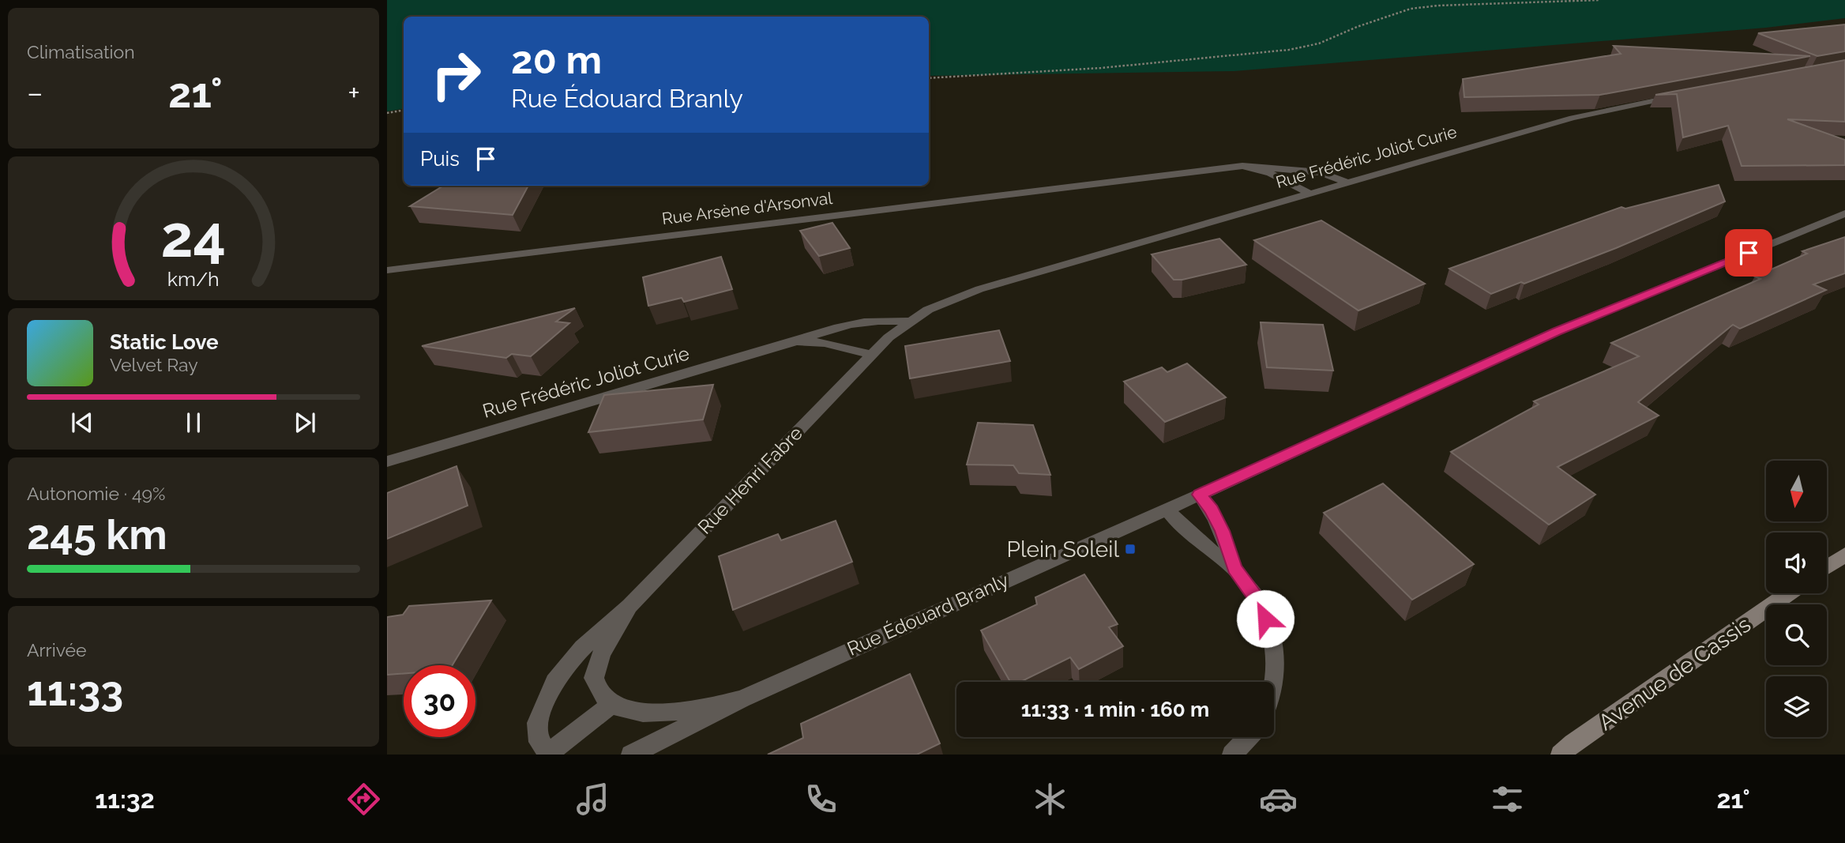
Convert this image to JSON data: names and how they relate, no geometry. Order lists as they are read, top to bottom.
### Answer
{
  "streets": {
    "main road": ["Avenue de Cassis"],
    "street": [
      "Rue Frédéric Joliot Curie",
      "Rue Arsène d'Arsonval",
      "Rue Henri Fabre",
      "Rue Édouard Branly"
    ]
  },
  "crossings": [
    ["Rue Frédéric Joliot Curie", "Rue Arsène d'Arsonval"],
    ["Rue Frédéric Joliot Curie", "Rue Henri Fabre"],
    ["Rue Henri Fabre", "Rue Édouard Branly"]
  ],
  "places": {
    "transit": ["Plein Soleil"]
  },
  "north": "bottom",
  "page": {
    "tile": [
      "Climatisation",
      ["Autonomie · 49%", "245 km"],
      ["Arrivée", "11:33"]
    ],
    "turn": ["20 m", "Rue Édouard Branly"],
    "heat": ["−", "21°", "+"],
    "then": "Puis",
    "song": ["Static Love", "Velvet Ray"],
    "limit": "30",
    "trip": "11:33 · 1 min · 160 m",
    "tabs": ["11:32", "21°"],
    "gauge": ["24", "km/h"]
  }
}
